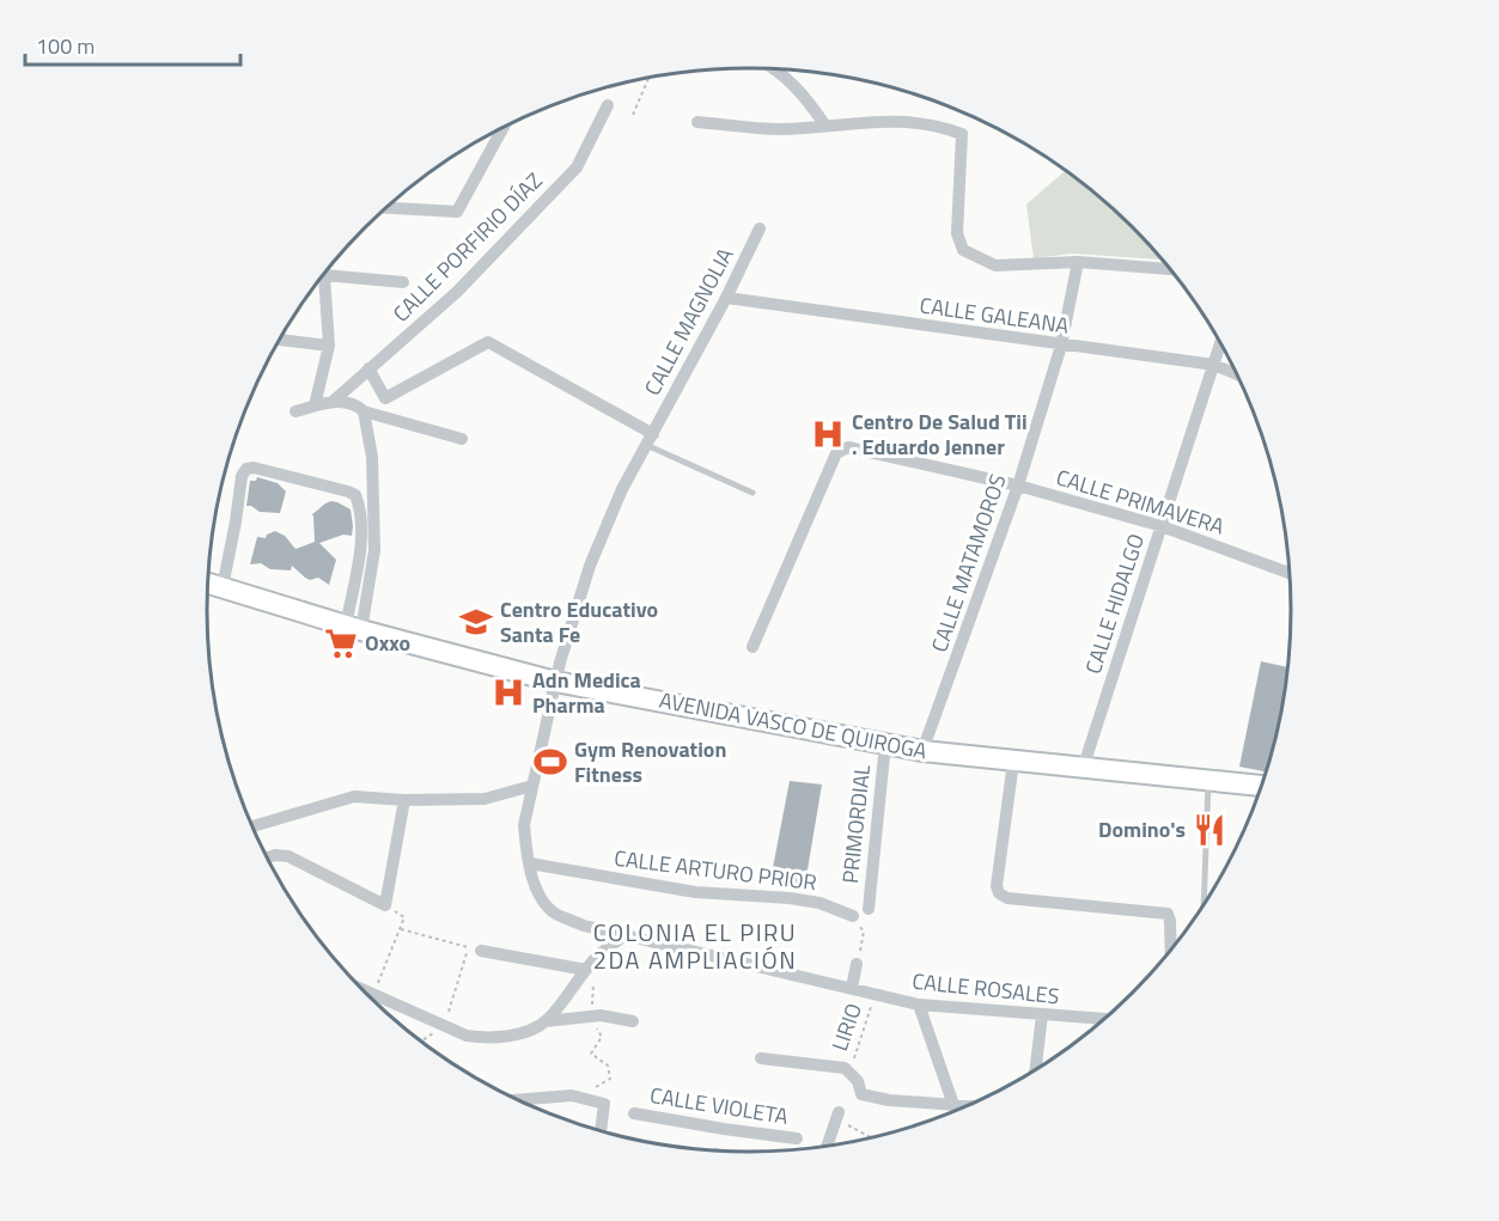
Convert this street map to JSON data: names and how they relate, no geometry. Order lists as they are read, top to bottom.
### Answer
{
  "streets": {
    "main road": ["AVENIDA VASCO DE QUIROGA"],
    "street": [
      "CALLE PORFIRIO DÍAZ",
      "CALLE GALEANA",
      "CALLE MAGNOLIA",
      "CALLE PRIMAVERA",
      "CALLE MATAMOROS",
      "CALLE HIDALGO",
      "PRIMORDIAL",
      "CALLE ARTURO PRIOR",
      "CALLE ROSALES",
      "CALLE VIOLETA"
    ],
    "path": ["LIRIO"]
  },
  "crossings": [
    ["CALLE GALEANA", "CALLE MAGNOLIA"],
    ["CALLE GALEANA", "CALLE MATAMOROS"],
    ["CALLE GALEANA", "CALLE HIDALGO"],
    ["CALLE MAGNOLIA", "AVENIDA VASCO DE QUIROGA"],
    ["CALLE MAGNOLIA", "CALLE ARTURO PRIOR"],
    ["CALLE MAGNOLIA", "CALLE ROSALES"],
    ["CALLE PRIMAVERA", "CALLE MATAMOROS"],
    ["CALLE PRIMAVERA", "CALLE HIDALGO"],
    ["CALLE MATAMOROS", "AVENIDA VASCO DE QUIROGA"],
    ["CALLE HIDALGO", "AVENIDA VASCO DE QUIROGA"],
    ["AVENIDA VASCO DE QUIROGA", "PRIMORDIAL"],
    ["CALLE ROSALES", "LIRIO"]
  ],
  "districts": ["COLONIA EL PIRU 2DA AMPLIACIÓN"],
  "places": {
    "hospital": ["Centro De Salud Tii . Eduardo Jenner", "Adn Medica Pharma"],
    "school or university": ["Centro Educativo Santa Fe"],
    "supermarket": ["Oxxo"],
    "sports": ["Gym Renovation Fitness"],
    "restaurant": ["Domino's"]
  },
  "scale_bar": "100 m"
}
